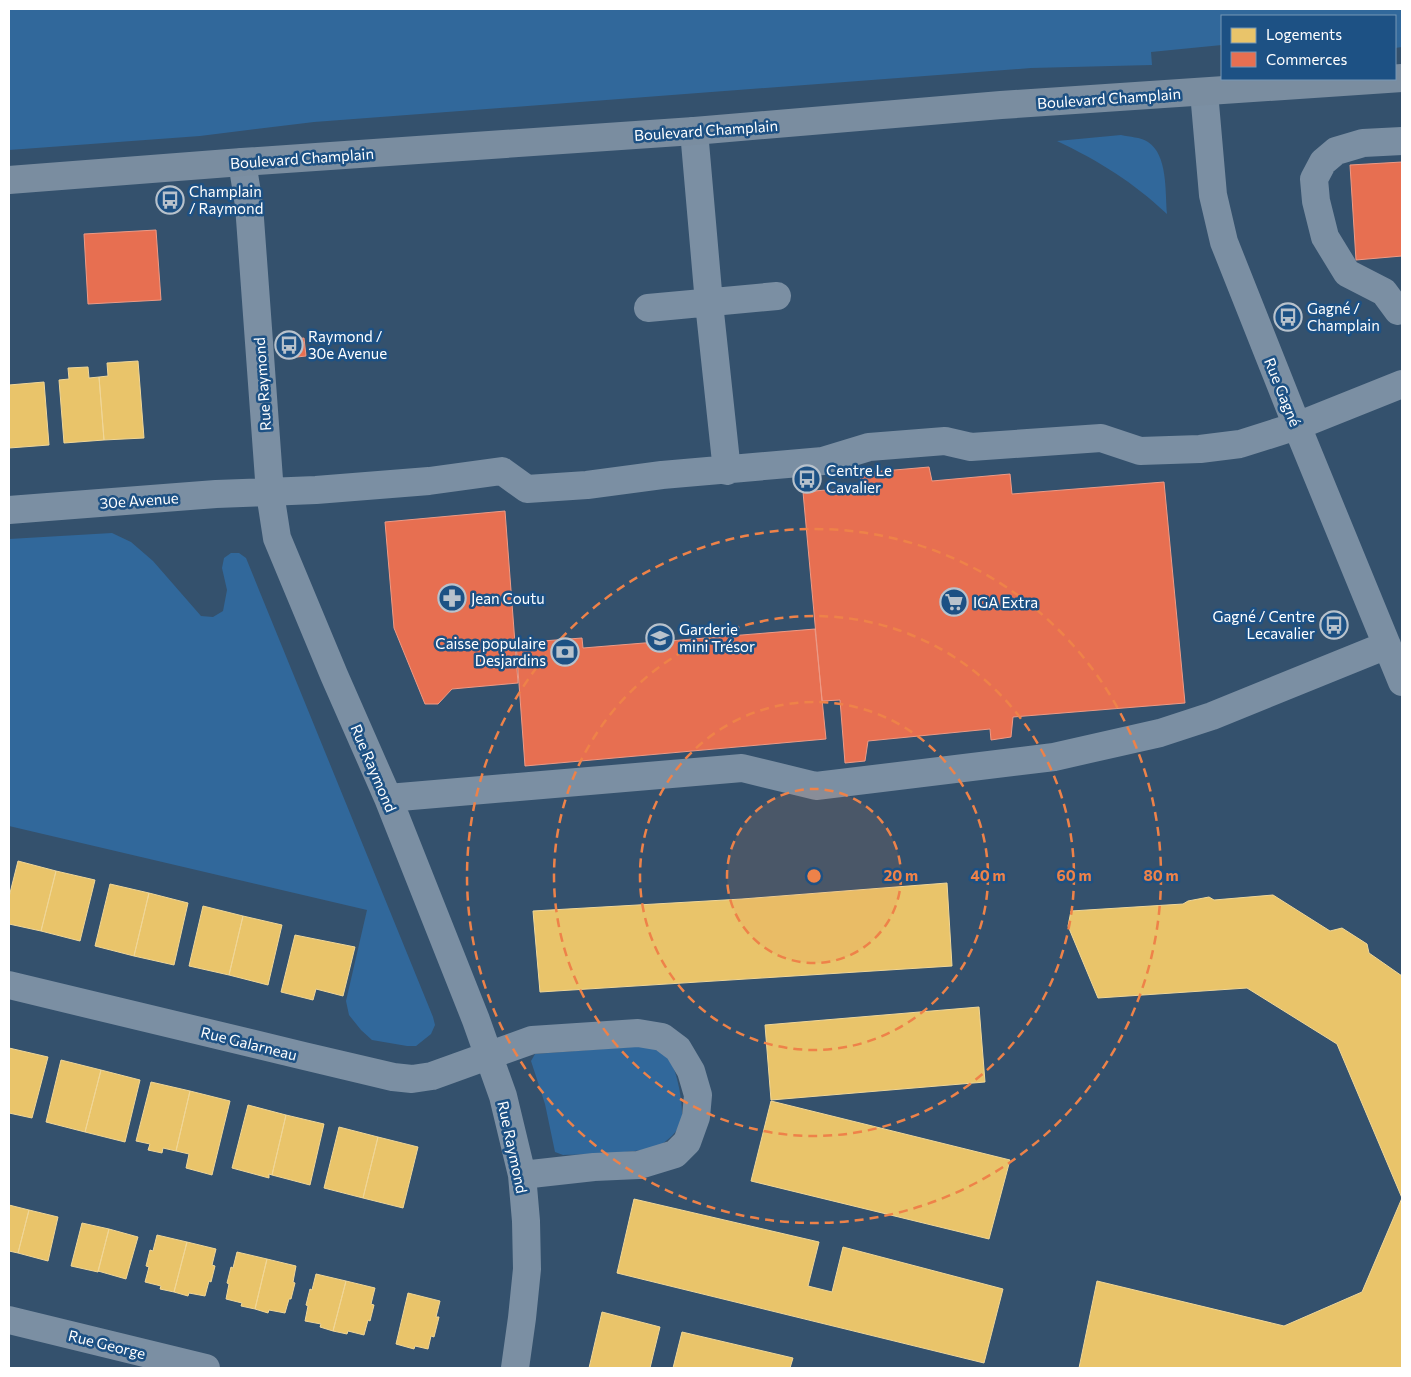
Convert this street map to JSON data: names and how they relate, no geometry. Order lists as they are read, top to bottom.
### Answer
{
  "streets": {
    "main road": ["Boulevard Champlain"],
    "street": [
      "Rue Raymond",
      "Rue Gagné",
      "30e Avenue",
      "Rue Galarneau",
      "Rue George"
    ]
  },
  "crossings": [
    ["Boulevard Champlain", "Rue Raymond"],
    ["Boulevard Champlain", "Rue Gagné"],
    ["Rue Raymond", "30e Avenue"],
    ["Rue Raymond", "Rue Galarneau"],
    ["Rue Gagné", "30e Avenue"]
  ],
  "places": {
    "bus stop": [
      "Champlain / Raymond",
      "Gagné / Champlain",
      "Raymond / 30e Avenue",
      "Centre Le Cavalier",
      "Gagné / Centre Lecavalier"
    ],
    "pharmacy": ["Jean Coutu"],
    "supermarket": ["IGA Extra"],
    "school or university": ["Garderie mini Trésor"],
    "bank": ["Caisse populaire Desjardins"]
  },
  "legend": ["Logements", "Commerces"],
  "rings": [
    "20 m",
    "40 m",
    "60 m",
    "80 m"
  ]
}
